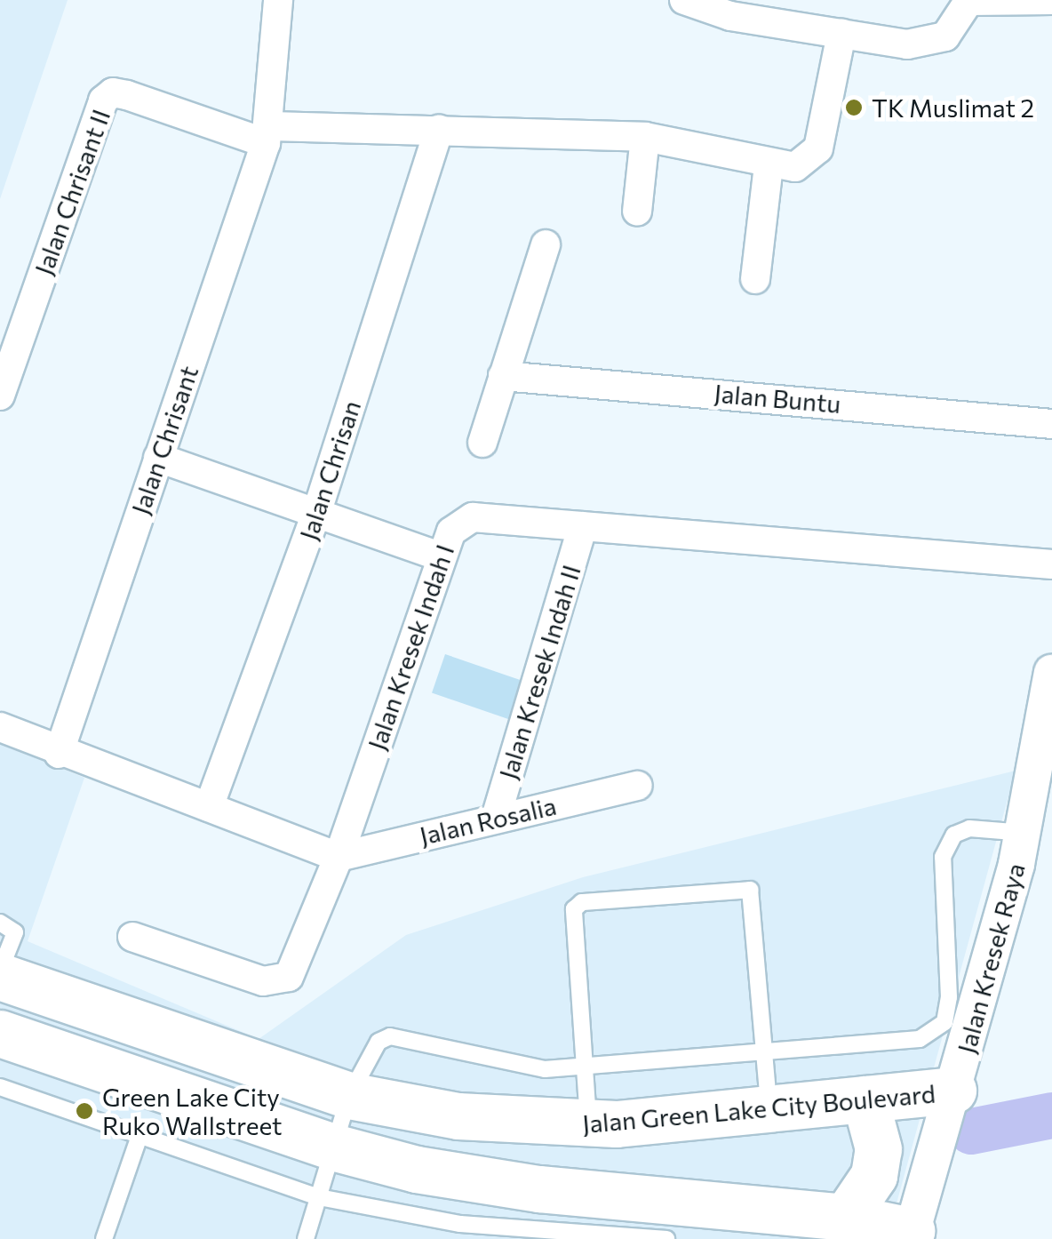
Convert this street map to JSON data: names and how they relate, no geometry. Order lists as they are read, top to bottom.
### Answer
{
  "streets": {
    "main road": ["Jalan Green Lake City Boulevard"],
    "street": [
      "Jalan Chrisant II",
      "Jalan Buntu",
      "Jalan Chrisant",
      "Jalan Chrisan",
      "Jalan Kresek Indah I",
      "Jalan Kresek Indah II",
      "Jalan Rosalia",
      "Jalan Kresek Raya"
    ]
  },
  "crossings": [
    ["Jalan Chrisant II", "Jalan Chrisant"],
    ["Jalan Kresek Indah I", "Jalan Kresek Indah II"],
    ["Jalan Kresek Indah I", "Jalan Rosalia"],
    ["Jalan Kresek Indah II", "Jalan Rosalia"],
    ["Jalan Kresek Raya", "Jalan Green Lake City Boulevard"]
  ],
  "places": ["TK Muslimat 2", "Green Lake City Ruko Wallstreet"]
}
